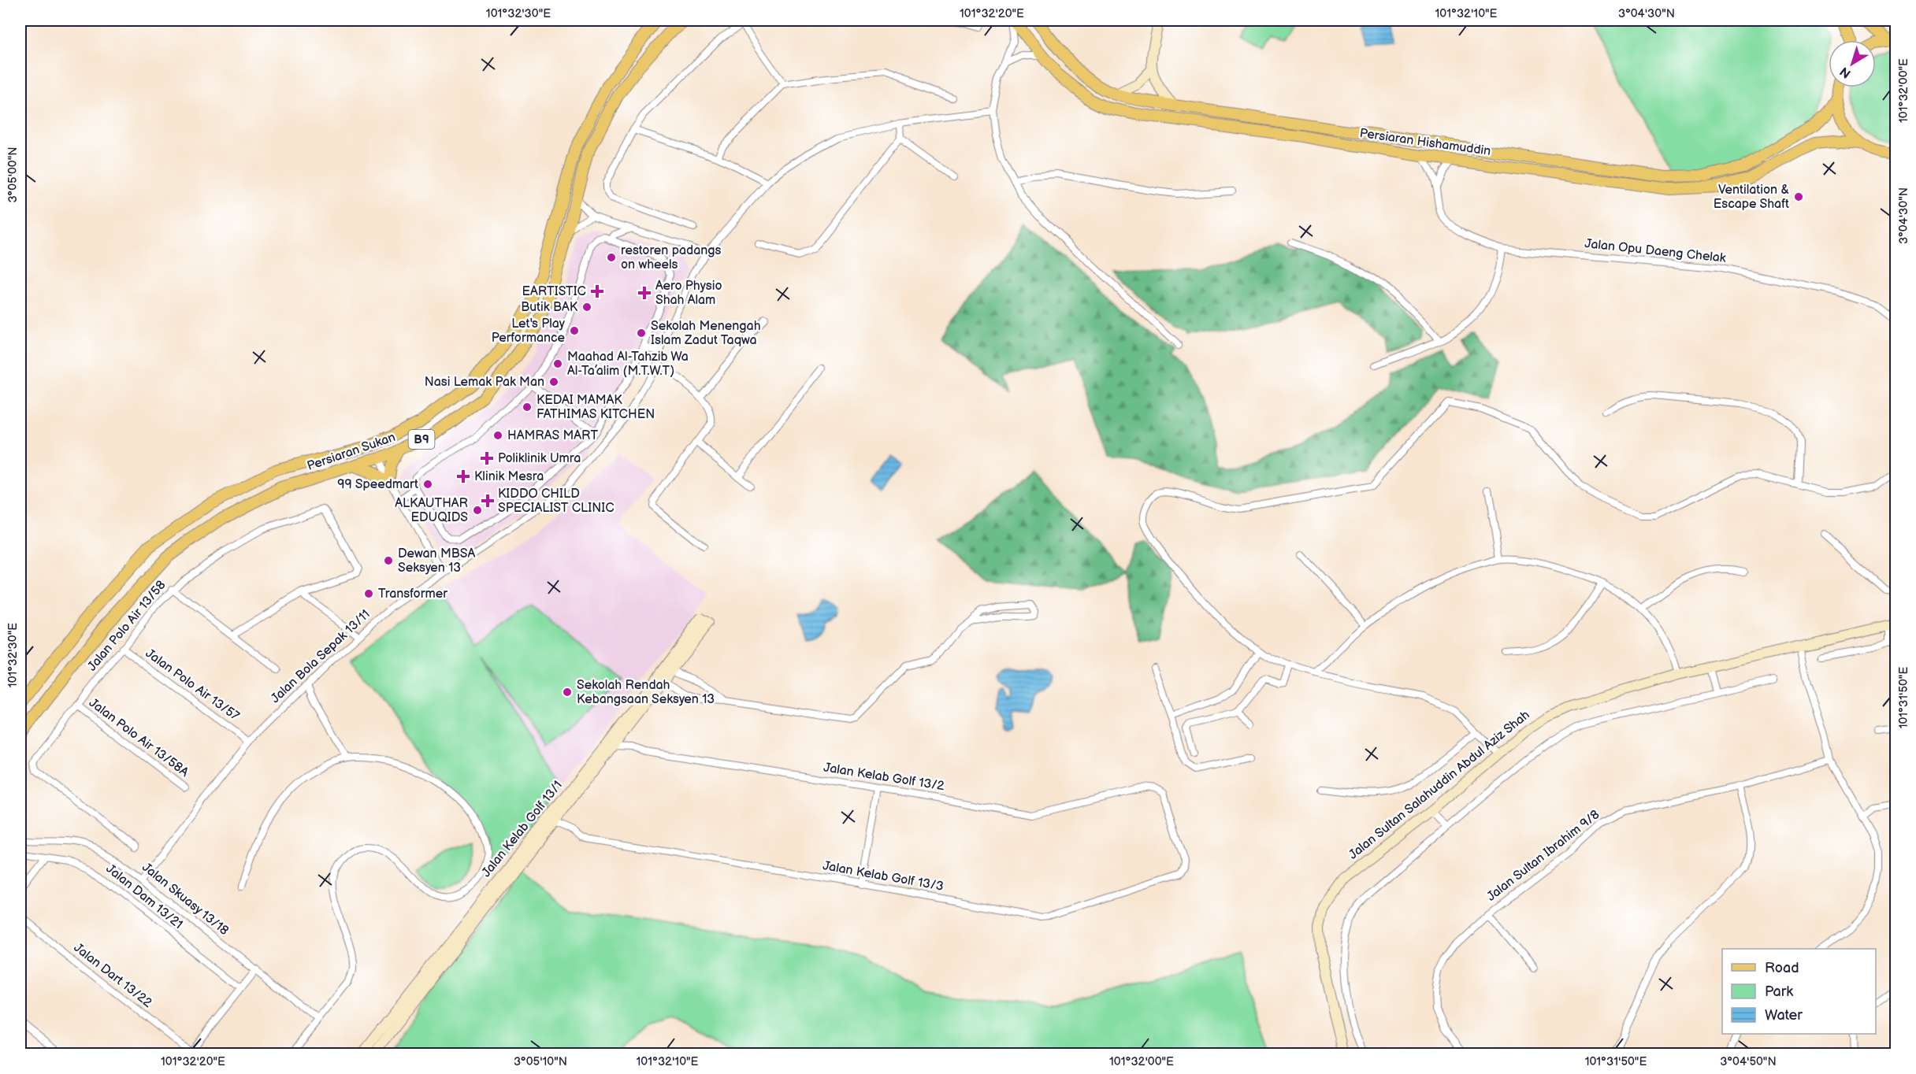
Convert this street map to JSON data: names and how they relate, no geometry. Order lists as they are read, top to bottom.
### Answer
{
  "streets": {
    "main road": ["Persiaran Hishamuddin", "B9", "Persiaran Sukan"],
    "street": [
      "Jalan Opu Daeng Chelak",
      "Jalan Polo Air 13/58",
      "Jalan Bola Sepak 13/11",
      "Jalan Polo Air 13/57",
      "Jalan Polo Air 13/58A",
      "Jalan Kelab Golf 13/2",
      "Jalan Sultan Salahuddin Abdul Aziz Shah",
      "Jalan Kelab Golf 13/1",
      "Jalan Sultan Ibrahim 9/8",
      "Jalan Kelab Golf 13/3",
      "Jalan Dam 13/21",
      "Jalan Skuasy 13/18",
      "Jalan Dart 13/22"
    ]
  },
  "crossings": [
    ["Persiaran Hishamuddin", "Jalan Opu Daeng Chelak"],
    ["Jalan Polo Air 13/58", "Jalan Polo Air 13/57"],
    ["Jalan Polo Air 13/58", "Jalan Polo Air 13/58A"],
    ["Jalan Bola Sepak 13/11", "Jalan Polo Air 13/57"],
    ["Jalan Bola Sepak 13/11", "Jalan Skuasy 13/18"],
    ["Jalan Kelab Golf 13/2", "Jalan Kelab Golf 13/1"],
    ["Jalan Kelab Golf 13/2", "Jalan Kelab Golf 13/3"],
    ["Jalan Kelab Golf 13/1", "Jalan Kelab Golf 13/3"]
  ],
  "places": {
    "other": [
      "Ventilation & Escape Shaft",
      "restoren padangs on wheels",
      "Butik BAK",
      "Let's Play Performance",
      "Sekolah Menengah Islam Zadut Taqwa",
      "Maahad Al-Tahzib Wa Al-Ta’alim (M.T.W.T)",
      "Nasi Lemak Pak Man",
      "KEDAI MAMAK FATHIMAS KITCHEN",
      "HAMRAS MART",
      "99 Speedmart",
      "ALKAUTHAR EDUQIDS",
      "Dewan MBSA Seksyen 13",
      "Transformer",
      "Sekolah Rendah Kebangsaan Seksyen 13"
    ],
    "health": [
      "EARTISTIC",
      "Aero Physio Shah Alam",
      "Poliklinik Umra",
      "Klinik Mesra",
      "KIDDO CHILD SPECIALIST CLINIC"
    ]
  },
  "legend": ["Road", "Park", "Water"],
  "north": "bottom left",
  "coordinates": [
    "101°32'30\"E",
    "101°32'20\"E",
    "101°32'10\"E",
    "3°04'30\"N",
    "101°32'00\"E",
    "3°05'00\"N",
    "101°31'50\"E",
    "3°05'10\"N",
    "3°04'50\"N"
  ]
}
